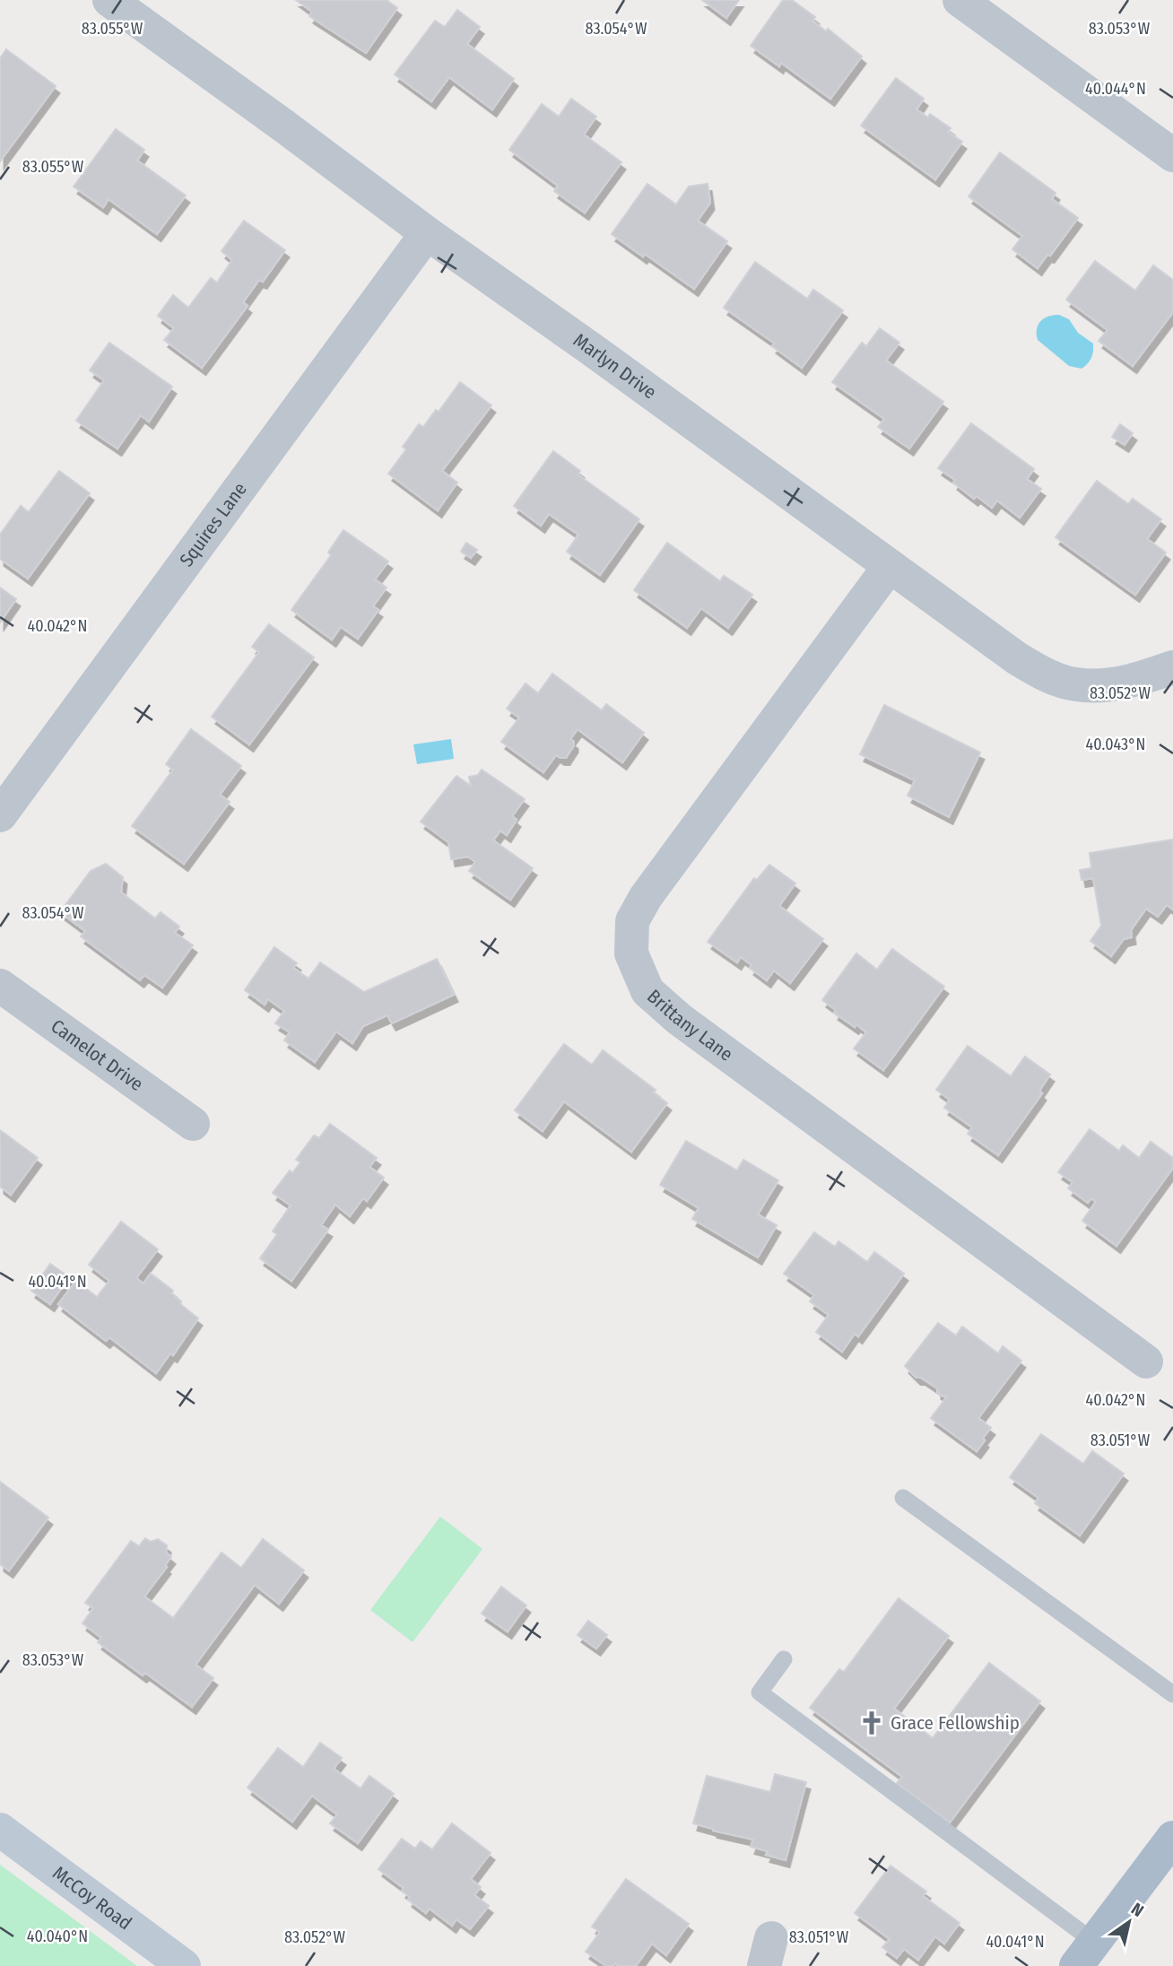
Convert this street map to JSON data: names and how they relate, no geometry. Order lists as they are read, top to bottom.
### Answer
{
  "streets": {
    "main road": ["McCoy Road"],
    "street": [
      "Marlyn Drive",
      "Squires Lane",
      "Brittany Lane",
      "Camelot Drive"
    ]
  },
  "crossings": [
    ["Marlyn Drive", "Squires Lane"],
    ["Marlyn Drive", "Brittany Lane"]
  ],
  "places": {
    "church": ["Grace Fellowship"]
  },
  "north": "top right",
  "coordinates": [
    "83.055°W",
    "83.054°W",
    "83.053°W",
    "40.044°N",
    "40.042°N",
    "83.052°W",
    "40.043°N",
    "40.041°N",
    "83.051°W",
    "40.040°N"
  ]
}
